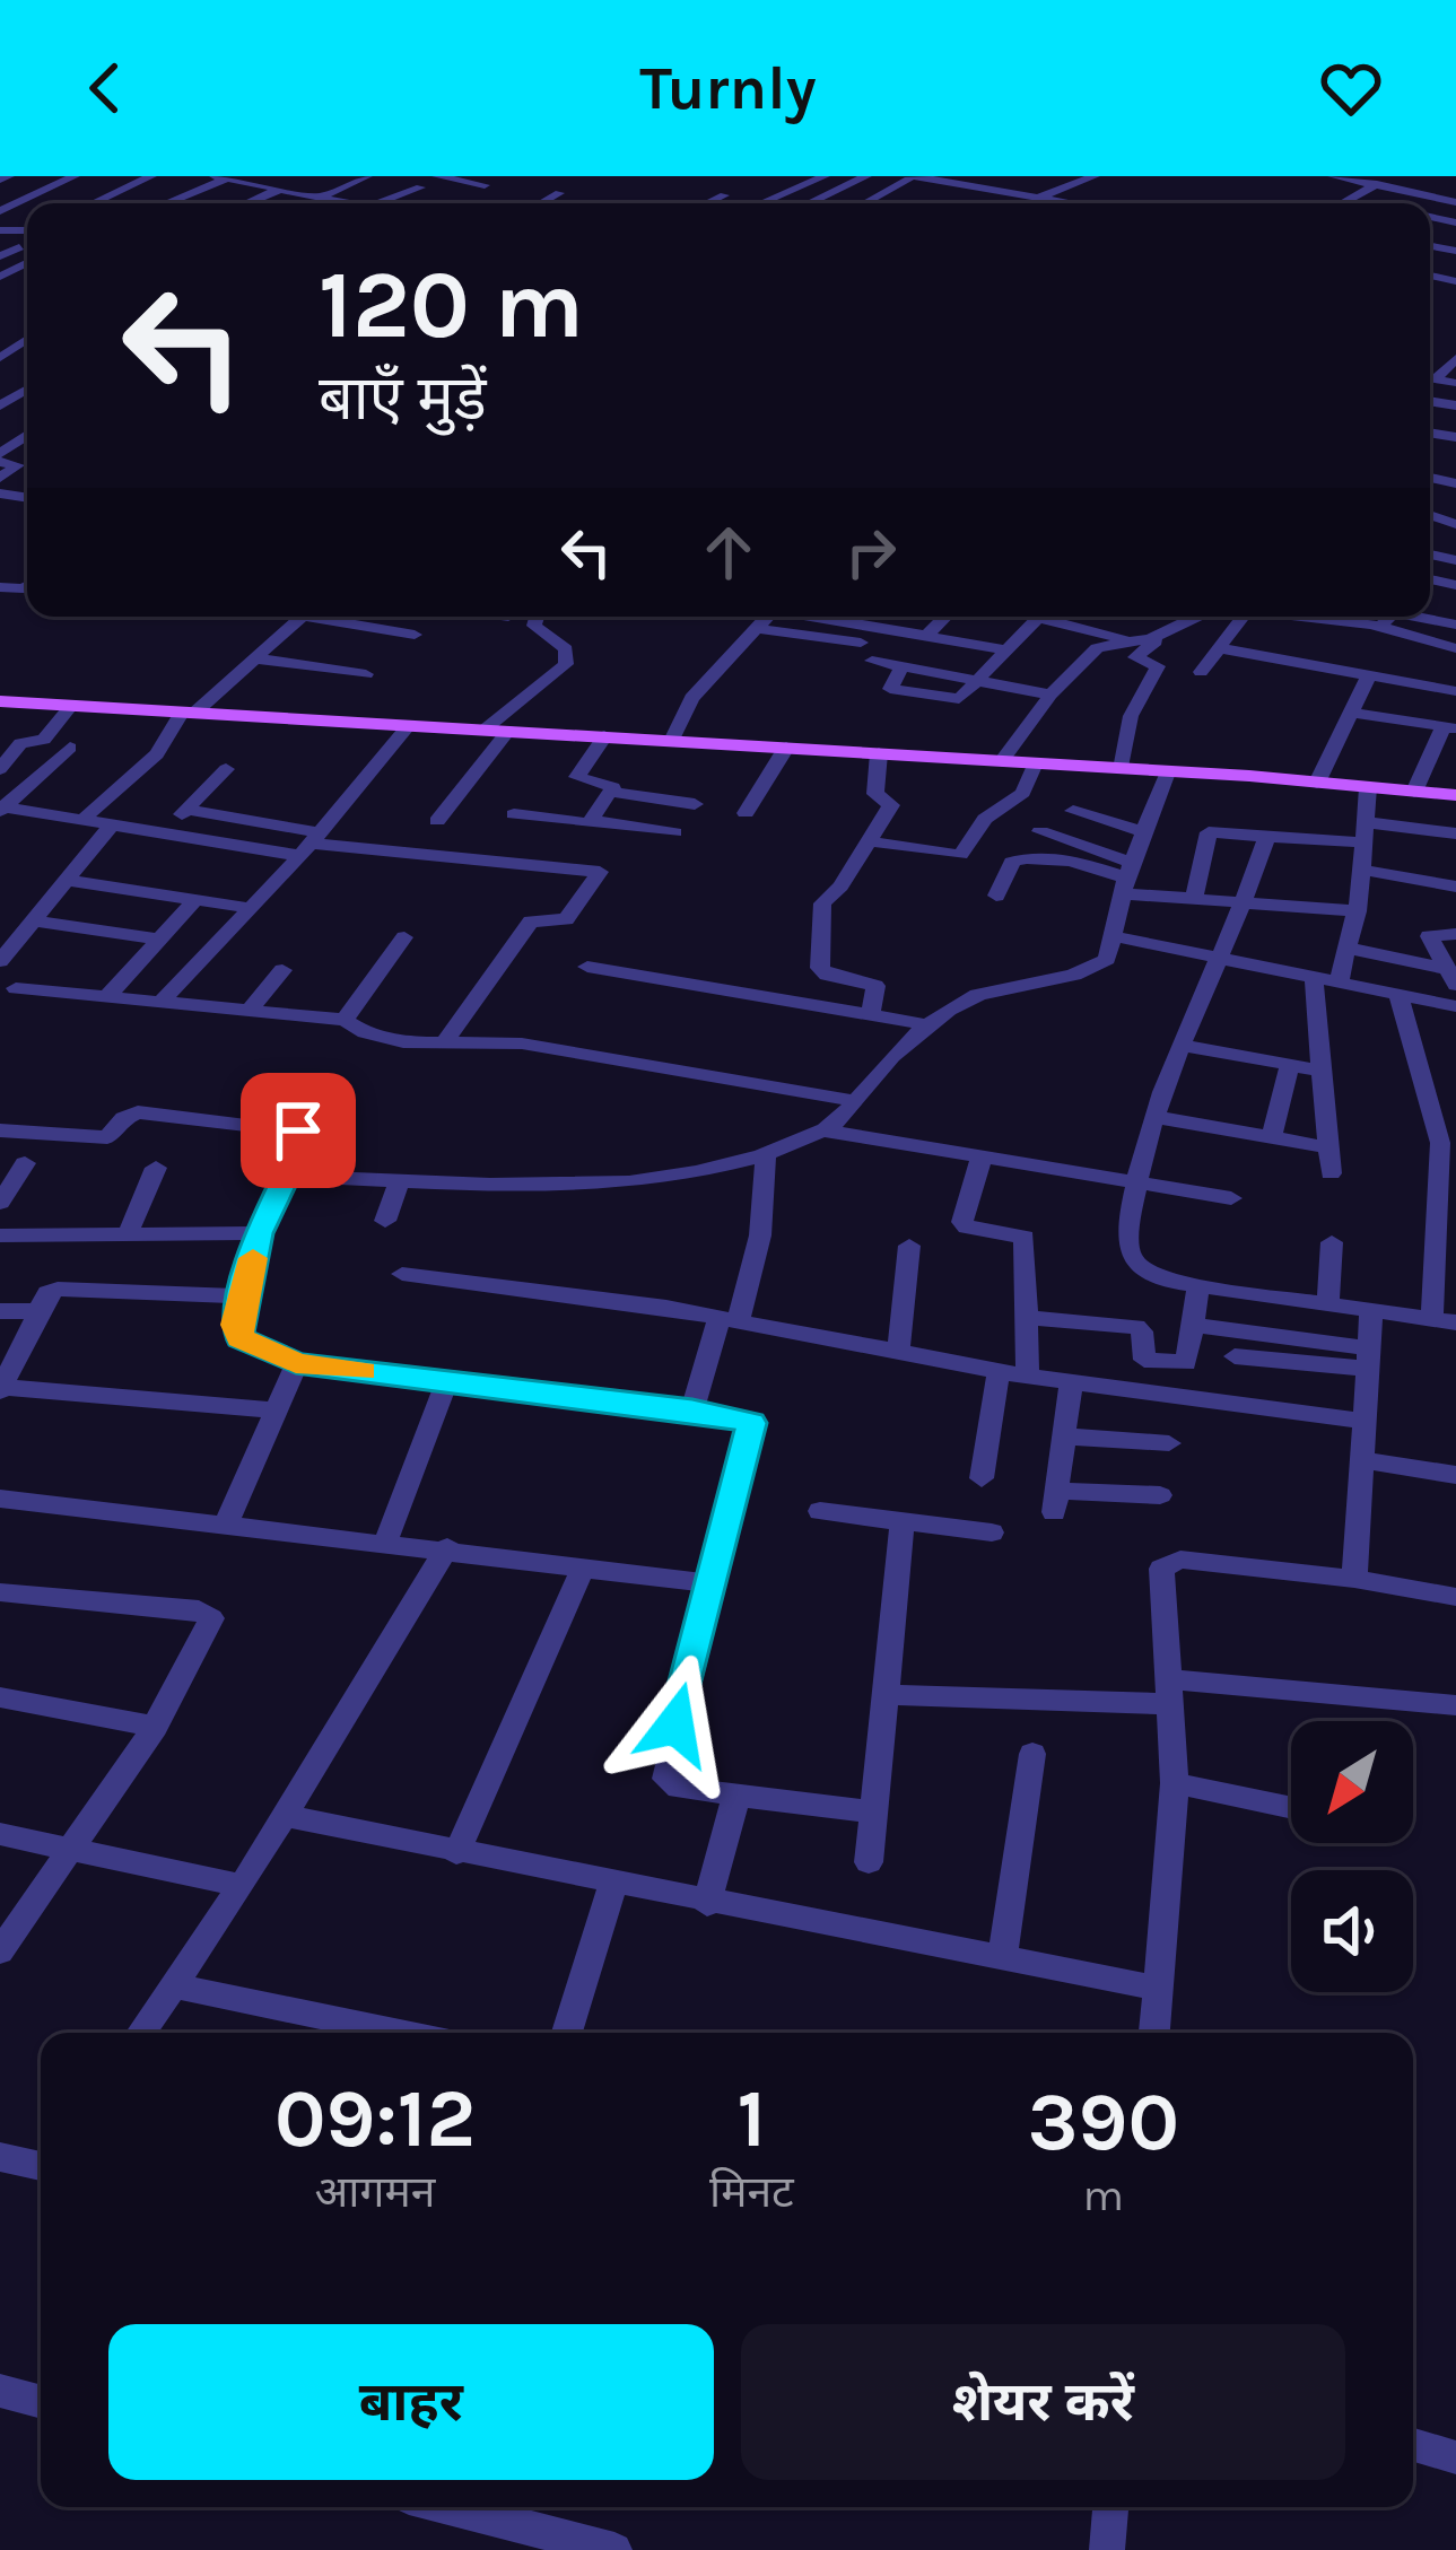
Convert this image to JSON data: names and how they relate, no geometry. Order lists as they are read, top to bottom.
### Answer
{
  "north": "bottom left",
  "page": {
    "header": "Turnly",
    "turn": ["120 m", "बाएँ मुड़ें"],
    "eta": [
      "09:12",
      "आगमन",
      "1",
      "मिनट",
      "390",
      "m"
    ],
    "buttons": ["बाहर", "शेयर करें"]
  }
}
